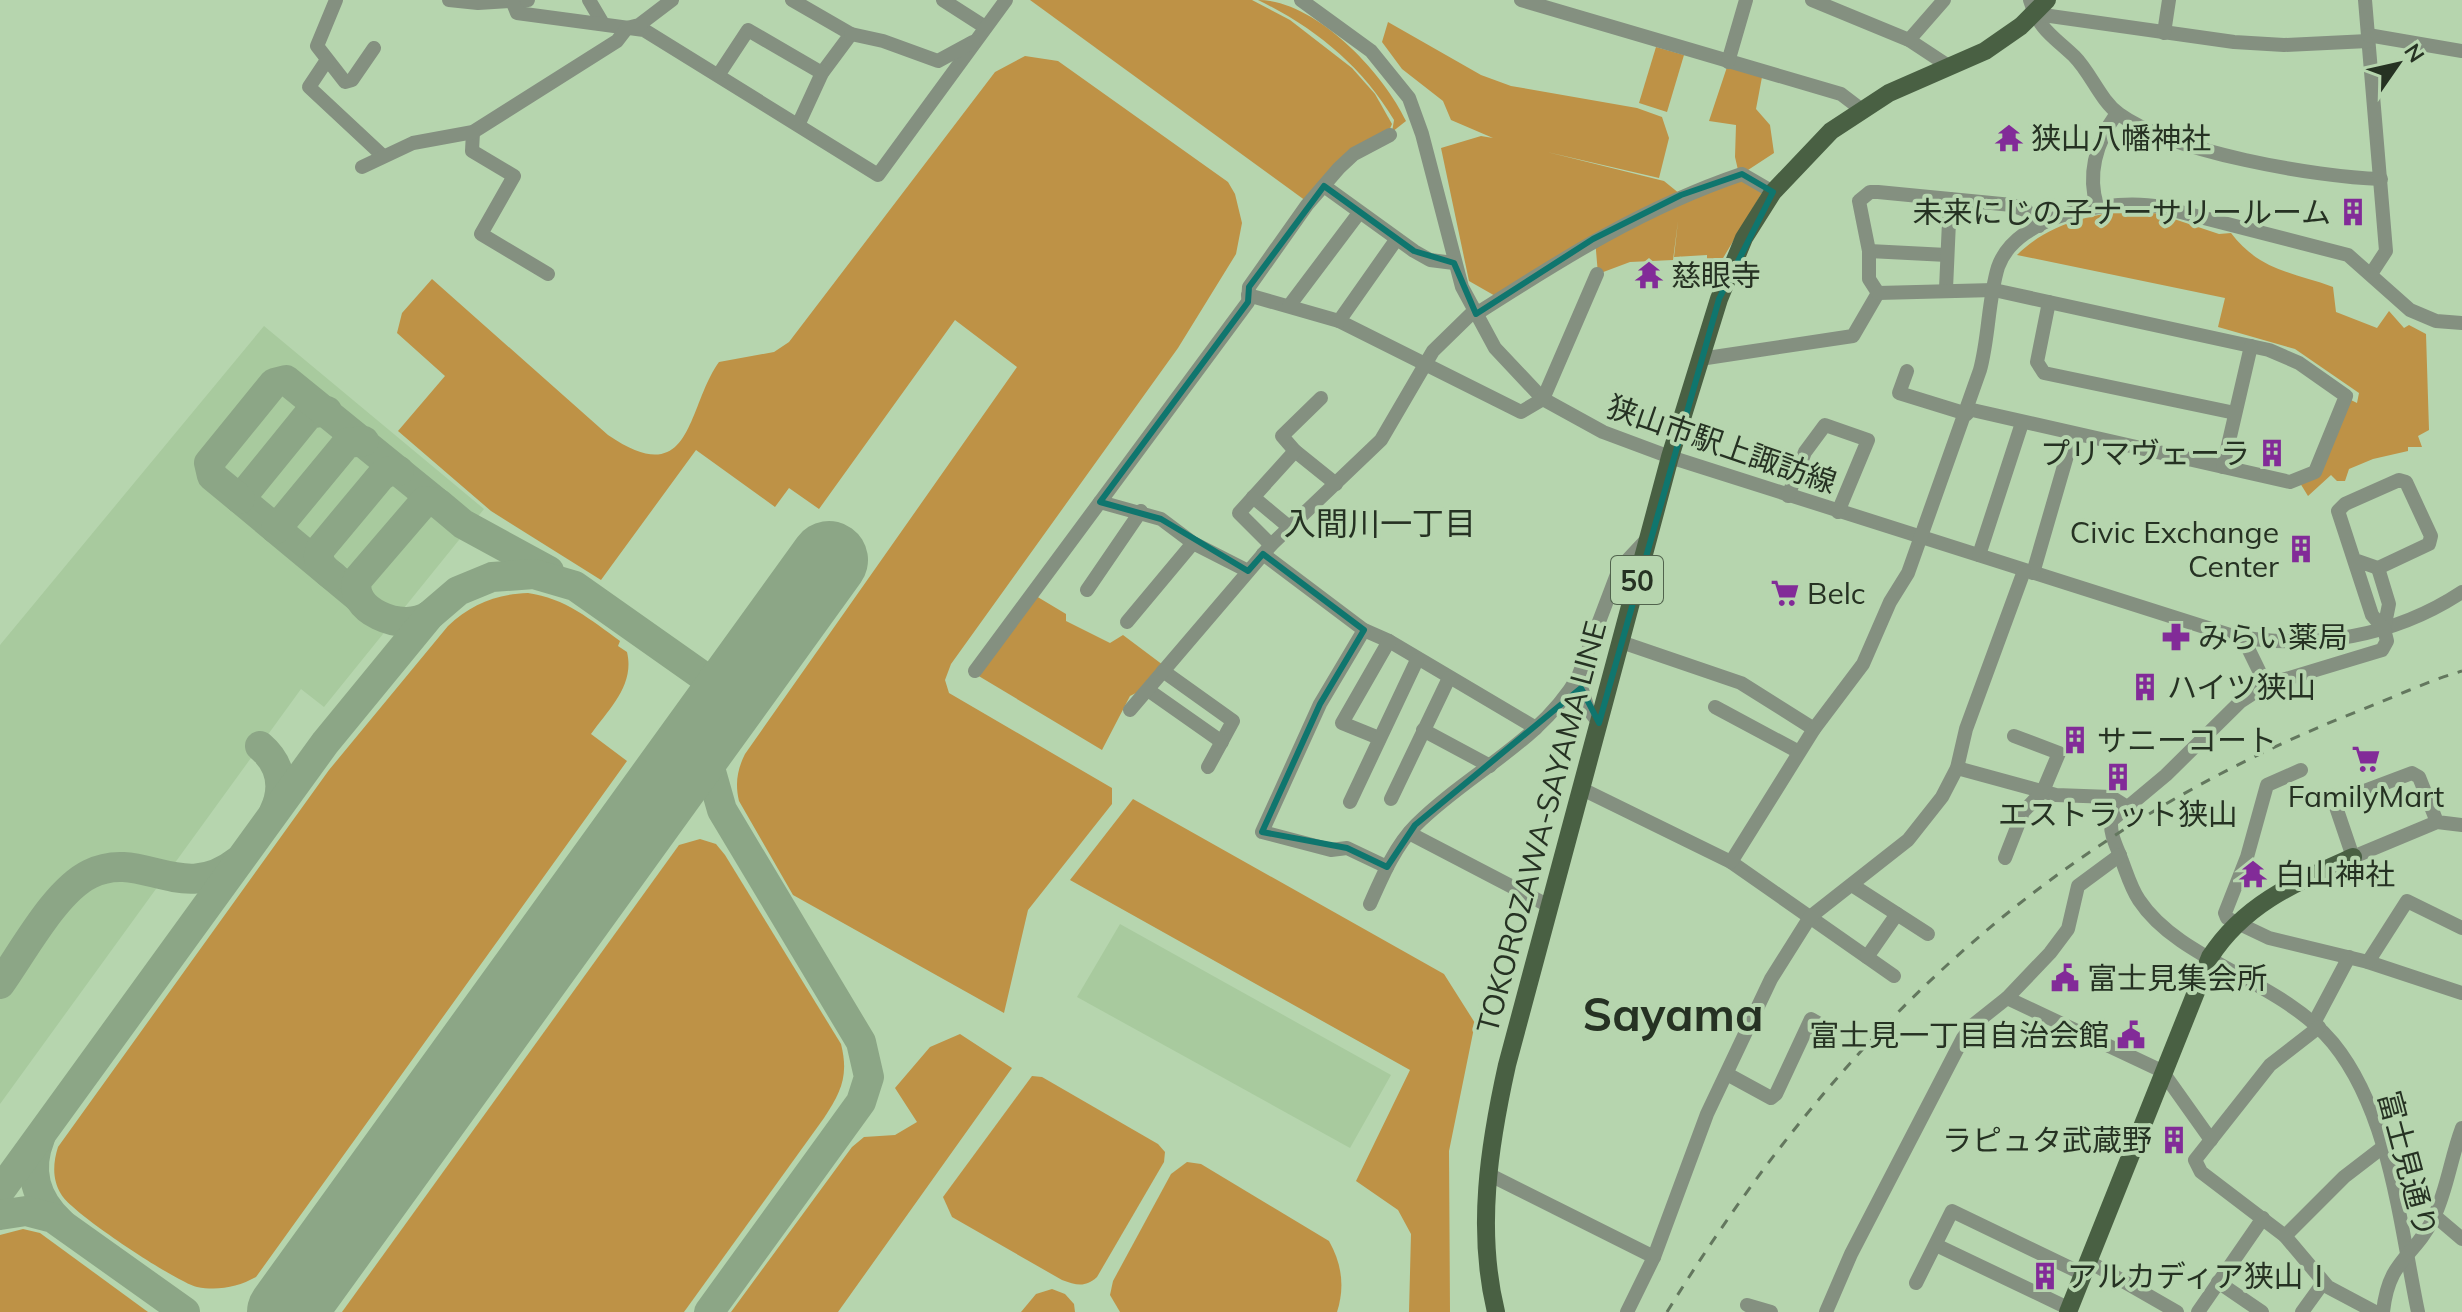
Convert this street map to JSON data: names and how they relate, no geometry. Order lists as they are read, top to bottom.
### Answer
{
  "streets": {
    "main road": ["50", "TOKOROZAWA-SAYAMA LINE"],
    "street": ["狭山市駅上諏訪線", "富士見通り"]
  },
  "crossings": [
    ["狭山市駅上諏訪線", "TOKOROZAWA-SAYAMA LINE"]
  ],
  "districts": ["入間川一丁目", "Sayama"],
  "places": {
    "temple": ["狭山八幡神社", "慈眼寺", "白山神社"],
    "building": [
      "未来にじの子ナーサリールーム",
      "プリマヴェーラ",
      "Civic Exchange Center",
      "ハイツ狭山",
      "サニーコート",
      "エストラット狭山",
      "ラピュタ武蔵野",
      "アルカディア狭山Ⅰ"
    ],
    "supermarket": ["Belc", "FamilyMart"],
    "pharmacy": ["みらい薬局"],
    "public building": ["富士見集会所", "富士見一丁目自治会館"]
  },
  "north": "top right"
}
